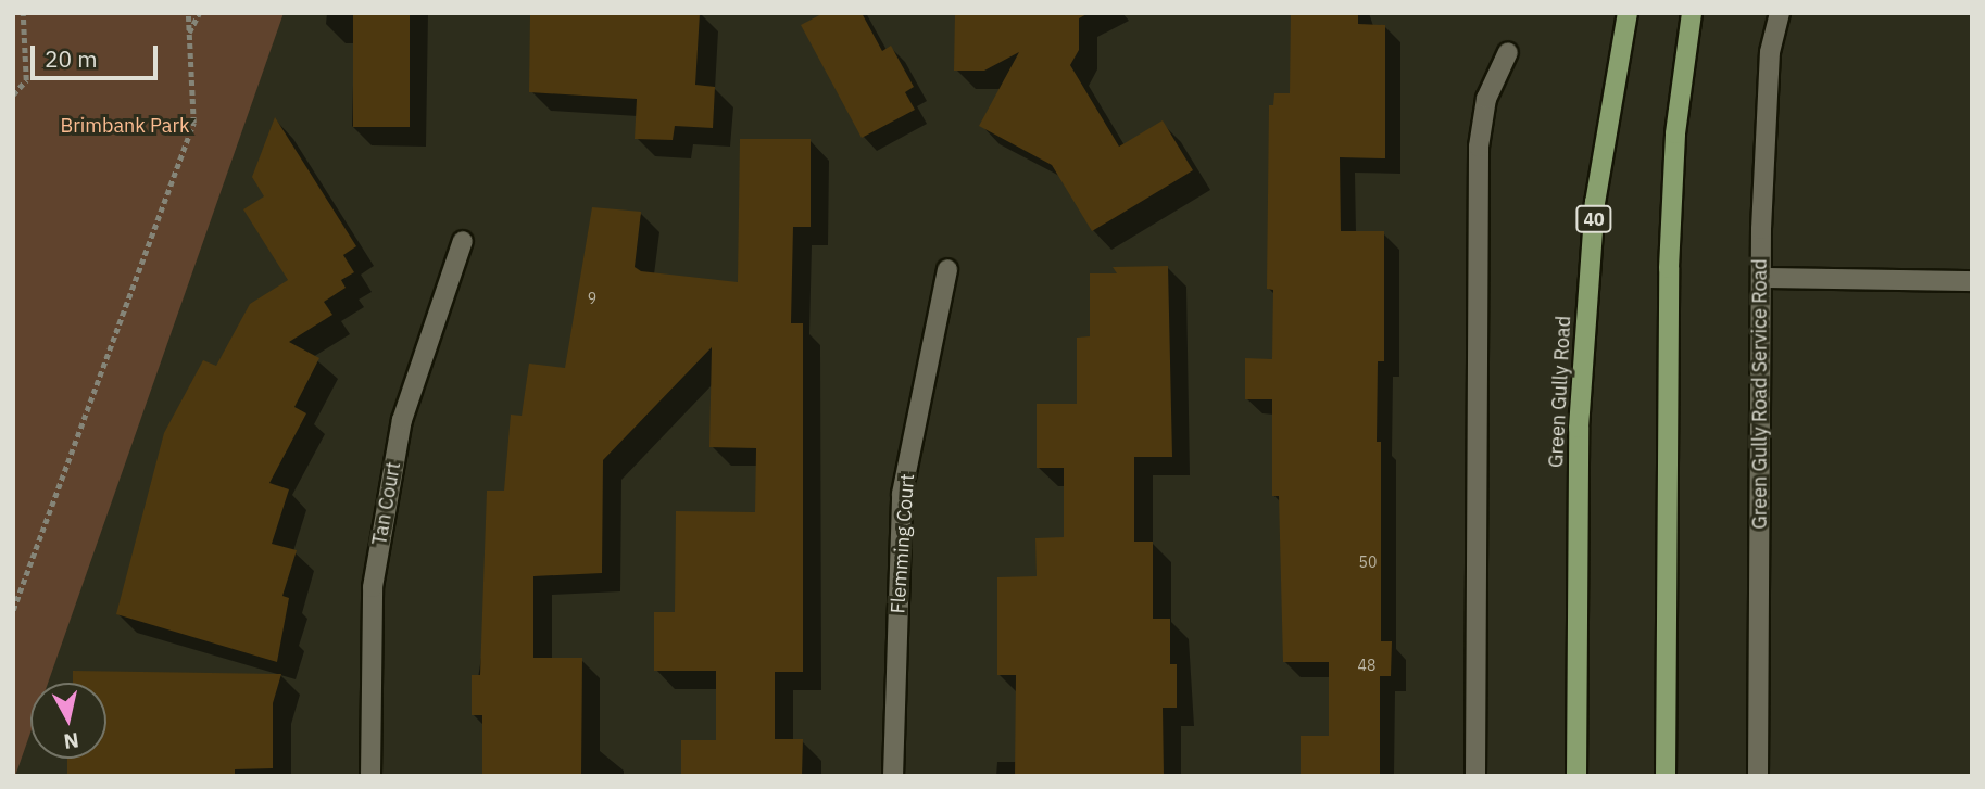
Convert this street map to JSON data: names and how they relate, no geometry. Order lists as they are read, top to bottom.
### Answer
{
  "streets": {
    "main road": ["40", "Green Gully Road"],
    "street": ["Green Gully Road Service Road", "Tan Court", "Flemming Court"]
  },
  "parks": ["Brimbank Park"],
  "house_numbers": ["9", "50", "48"],
  "scale_bar": "20 m",
  "north": "bottom"
}
